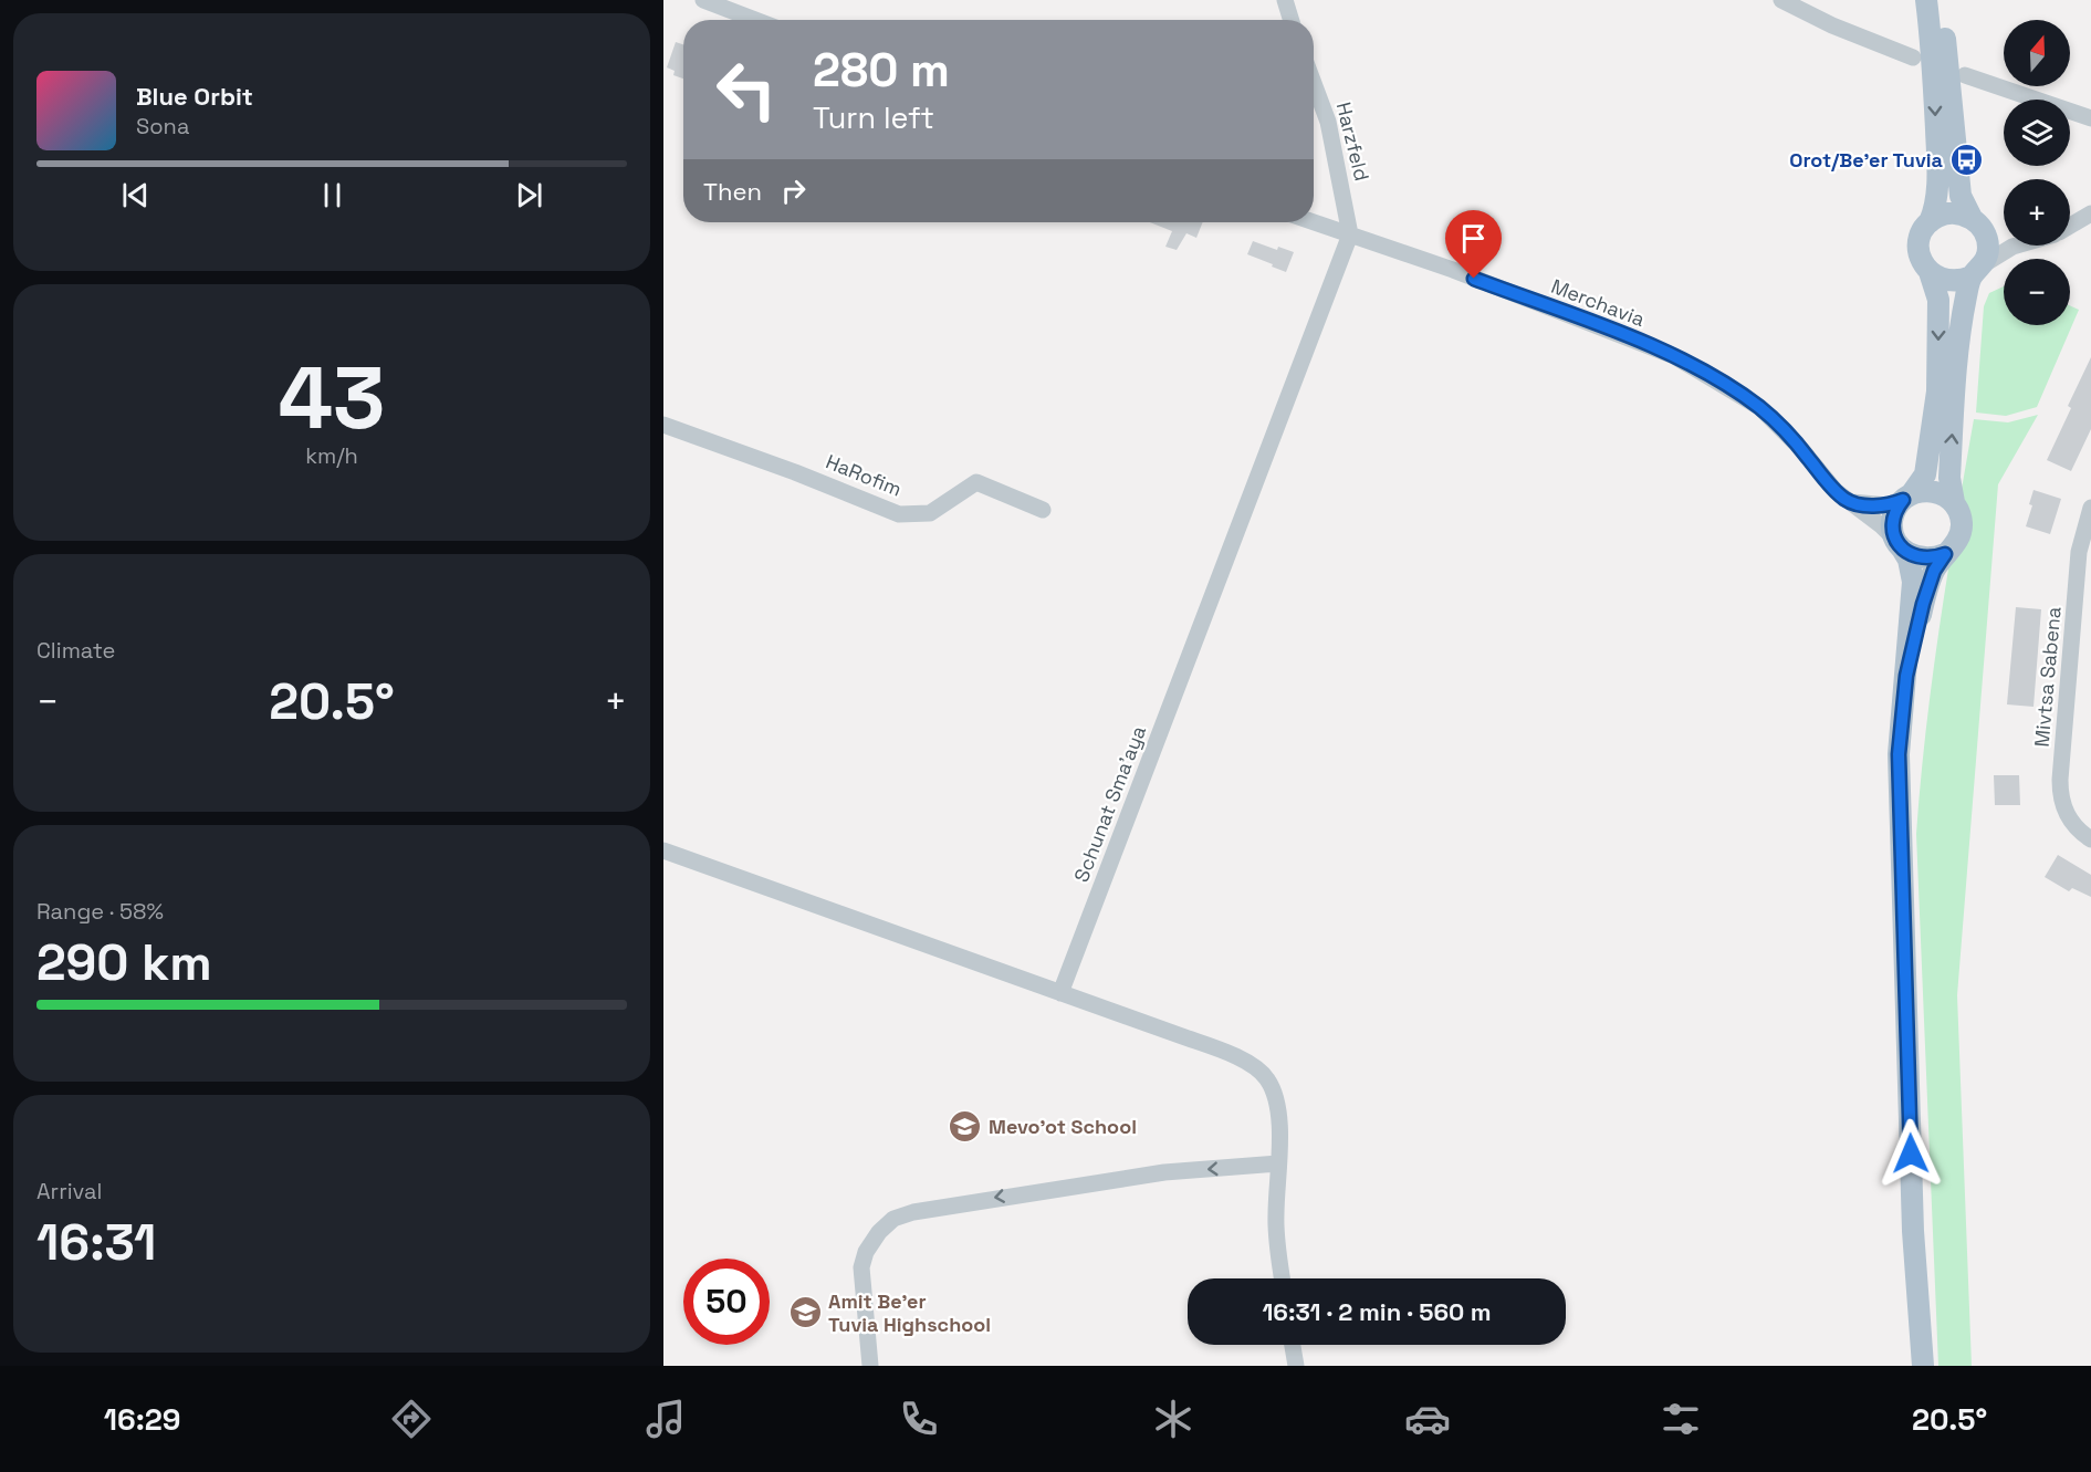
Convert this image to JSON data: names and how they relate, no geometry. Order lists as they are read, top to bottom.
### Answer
{
  "streets": {
    "street": [
      "Harzfeld",
      "Merchavia",
      "HaRofim",
      "Mivtsa Sabena",
      "Schunat Sma'aya"
    ]
  },
  "crossings": [
    ["Harzfeld", "Merchavia"],
    ["Harzfeld", "Schunat Sma'aya"],
    ["Merchavia", "Schunat Sma'aya"]
  ],
  "places": {
    "bus stop": ["Orot/Be'er Tuvia"],
    "school or university": ["Mevo'ot School", "Amit Be'er Tuvia Highschool"]
  },
  "north": "top",
  "page": {
    "map_buttons": ["+", "−"],
    "turn": ["280 m", "Turn left"],
    "song": ["Blue Orbit", "Sona"],
    "then": "Then",
    "tile": [
      ["43", "km/h"],
      "Climate",
      ["Range · 58%", "290 km"],
      ["Arrival", "16:31"]
    ],
    "heat": ["−", "20.5°", "+"],
    "limit": "50",
    "trip": "16:31 · 2 min · 560 m",
    "tabs": ["16:29", "20.5°"]
  }
}
